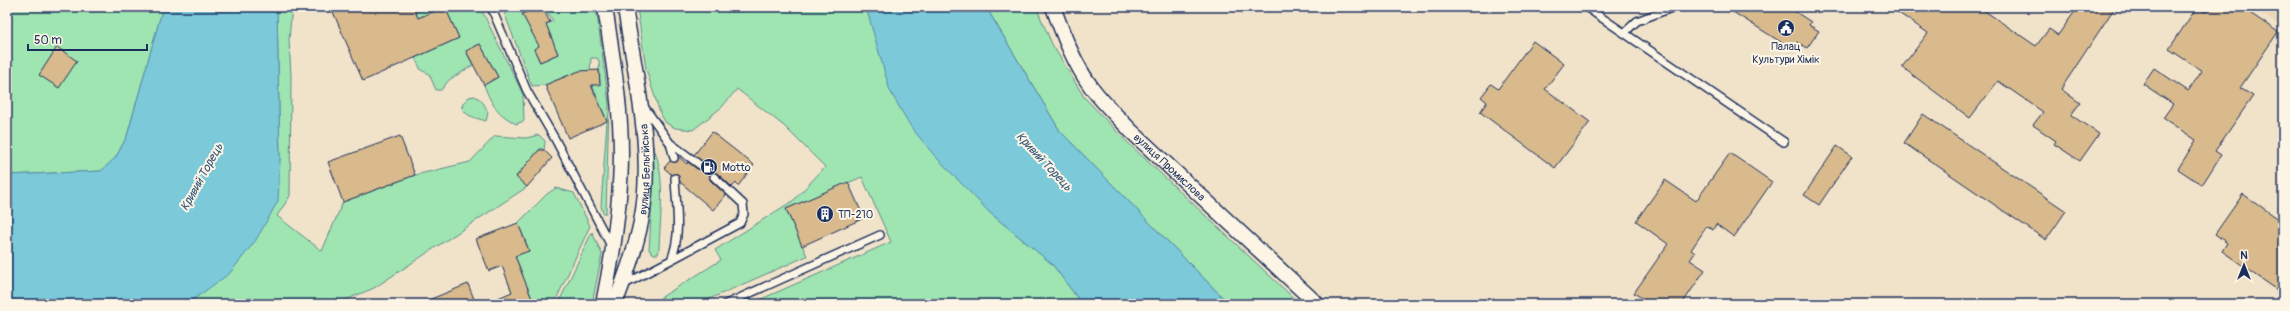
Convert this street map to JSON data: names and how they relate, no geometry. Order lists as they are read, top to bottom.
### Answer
{
  "streets": {
    "street": ["вулиця Промислова", "вулиця Бельгійська"]
  },
  "water": ["Кривий Торець"],
  "places": {
    "public building": ["Палац Культури Хімік"],
    "fuel station": ["Motto"],
    "building": ["ТП-210"]
  },
  "scale_bar": "50 m",
  "north": "top"
}
